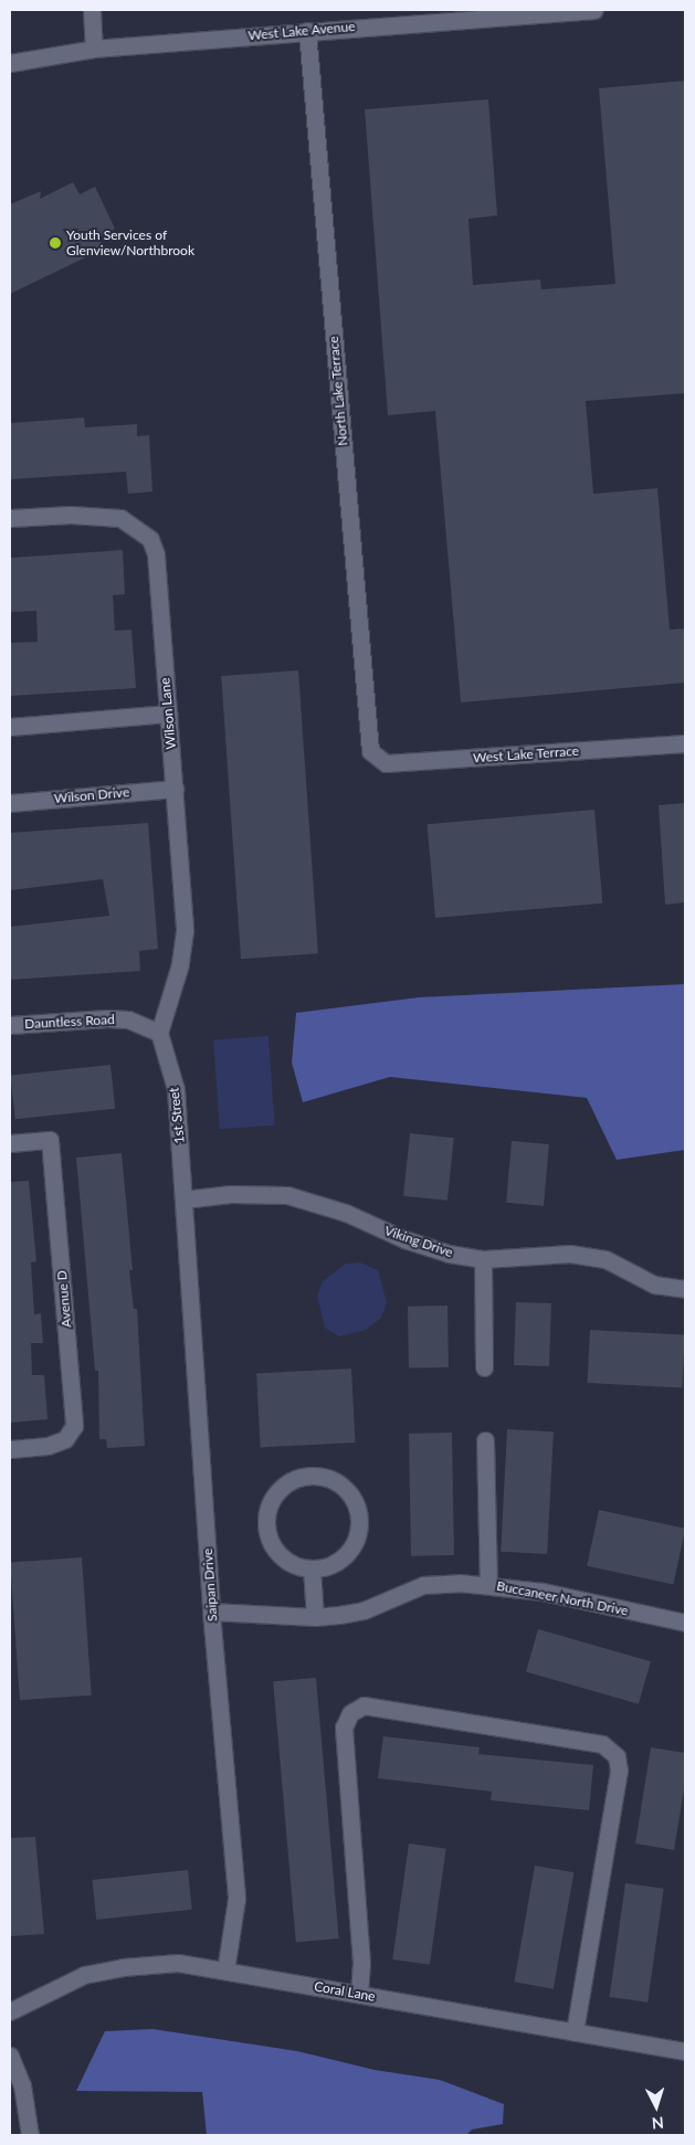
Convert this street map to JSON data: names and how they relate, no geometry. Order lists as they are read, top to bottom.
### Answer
{
  "streets": {
    "street": [
      "West Lake Avenue",
      "North Lake Terrace",
      "Wilson Lane",
      "West Lake Terrace",
      "Wilson Drive",
      "Dauntless Road",
      "1st Street",
      "Viking Drive",
      "Avenue D",
      "Saipan Drive",
      "Buccaneer North Drive",
      "Coral Lane"
    ]
  },
  "crossings": [
    ["West Lake Avenue", "North Lake Terrace"],
    ["North Lake Terrace", "West Lake Terrace"],
    ["Wilson Lane", "Wilson Drive"],
    ["Wilson Lane", "Dauntless Road"],
    ["Wilson Lane", "1st Street"],
    ["Dauntless Road", "1st Street"],
    ["1st Street", "Viking Drive"],
    ["1st Street", "Saipan Drive"],
    ["Viking Drive", "Saipan Drive"],
    ["Saipan Drive", "Buccaneer North Drive"],
    ["Saipan Drive", "Coral Lane"]
  ],
  "places": ["Youth Services of Glenview/Northbrook"],
  "north": "bottom"
}
